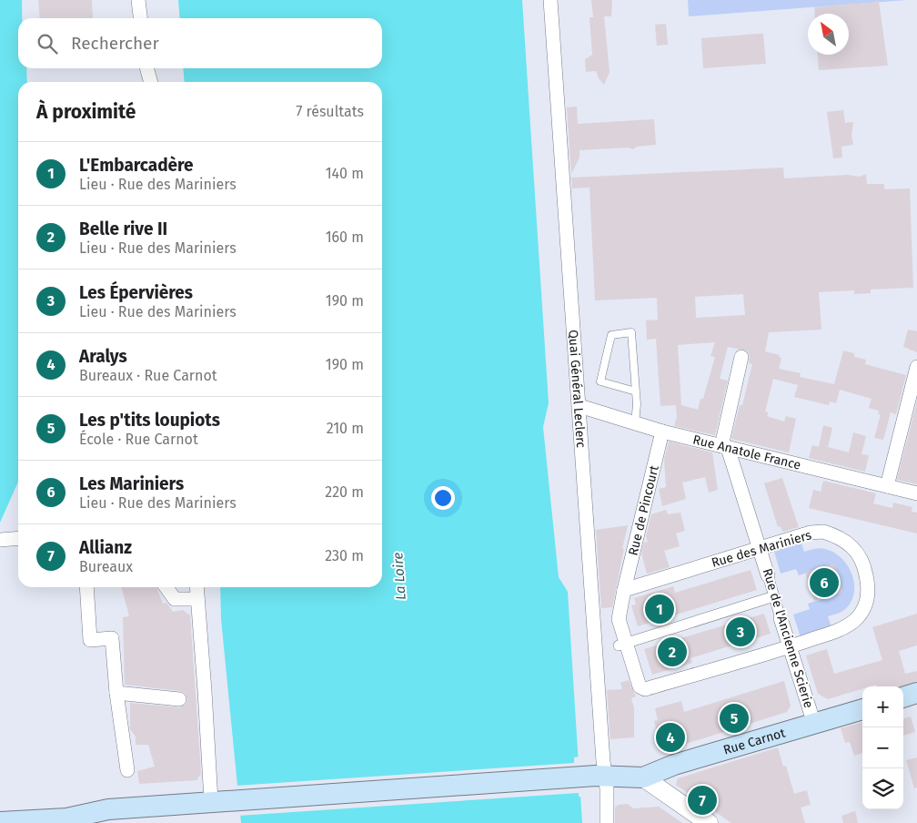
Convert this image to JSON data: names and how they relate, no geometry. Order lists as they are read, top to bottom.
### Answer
{
  "streets": {
    "main road": ["Rue Carnot"],
    "street": [
      "Quai Général Leclerc",
      "Rue Anatole France",
      "Rue de Pincourt",
      "Rue des Mariniers",
      "Rue de l'Ancienne Scierie"
    ]
  },
  "crossings": [
    ["Quai Général Leclerc", "Rue Anatole France"],
    ["Rue Anatole France", "Rue de Pincourt"],
    ["Rue Anatole France", "Rue de l'Ancienne Scierie"],
    ["Rue de Pincourt", "Rue des Mariniers"],
    ["Rue des Mariniers", "Rue de l'Ancienne Scierie"],
    ["Rue de l'Ancienne Scierie", "Rue Carnot"]
  ],
  "water": ["La Loire"],
  "north": "top left",
  "page": {
    "search": "Rechercher",
    "heading": ["À proximité", "7 résultats"],
    "list": [
      {
        "mark": "1",
        "name": "L'Embarcadère",
        "note": "Lieu · Rue des Mariniers",
        "value": "140 m"
      },
      {
        "mark": "2",
        "name": "Belle rive II",
        "note": "Lieu · Rue des Mariniers",
        "value": "160 m"
      },
      {
        "mark": "3",
        "name": "Les Épervières",
        "note": "Lieu · Rue des Mariniers",
        "value": "190 m"
      },
      {
        "mark": "4",
        "name": "Aralys",
        "note": "Bureaux · Rue Carnot",
        "value": "190 m"
      },
      {
        "mark": "5",
        "name": "Les p'tits loupiots",
        "note": "École · Rue Carnot",
        "value": "210 m"
      },
      {
        "mark": "6",
        "name": "Les Mariniers",
        "note": "Lieu · Rue des Mariniers",
        "value": "220 m"
      },
      {
        "mark": "7",
        "name": "Allianz",
        "note": "Bureaux",
        "value": "230 m"
      }
    ],
    "pins": [
      "6",
      "1",
      "3",
      "2",
      "5",
      "4",
      "7"
    ],
    "map_buttons": ["+", "−"]
  }
}
